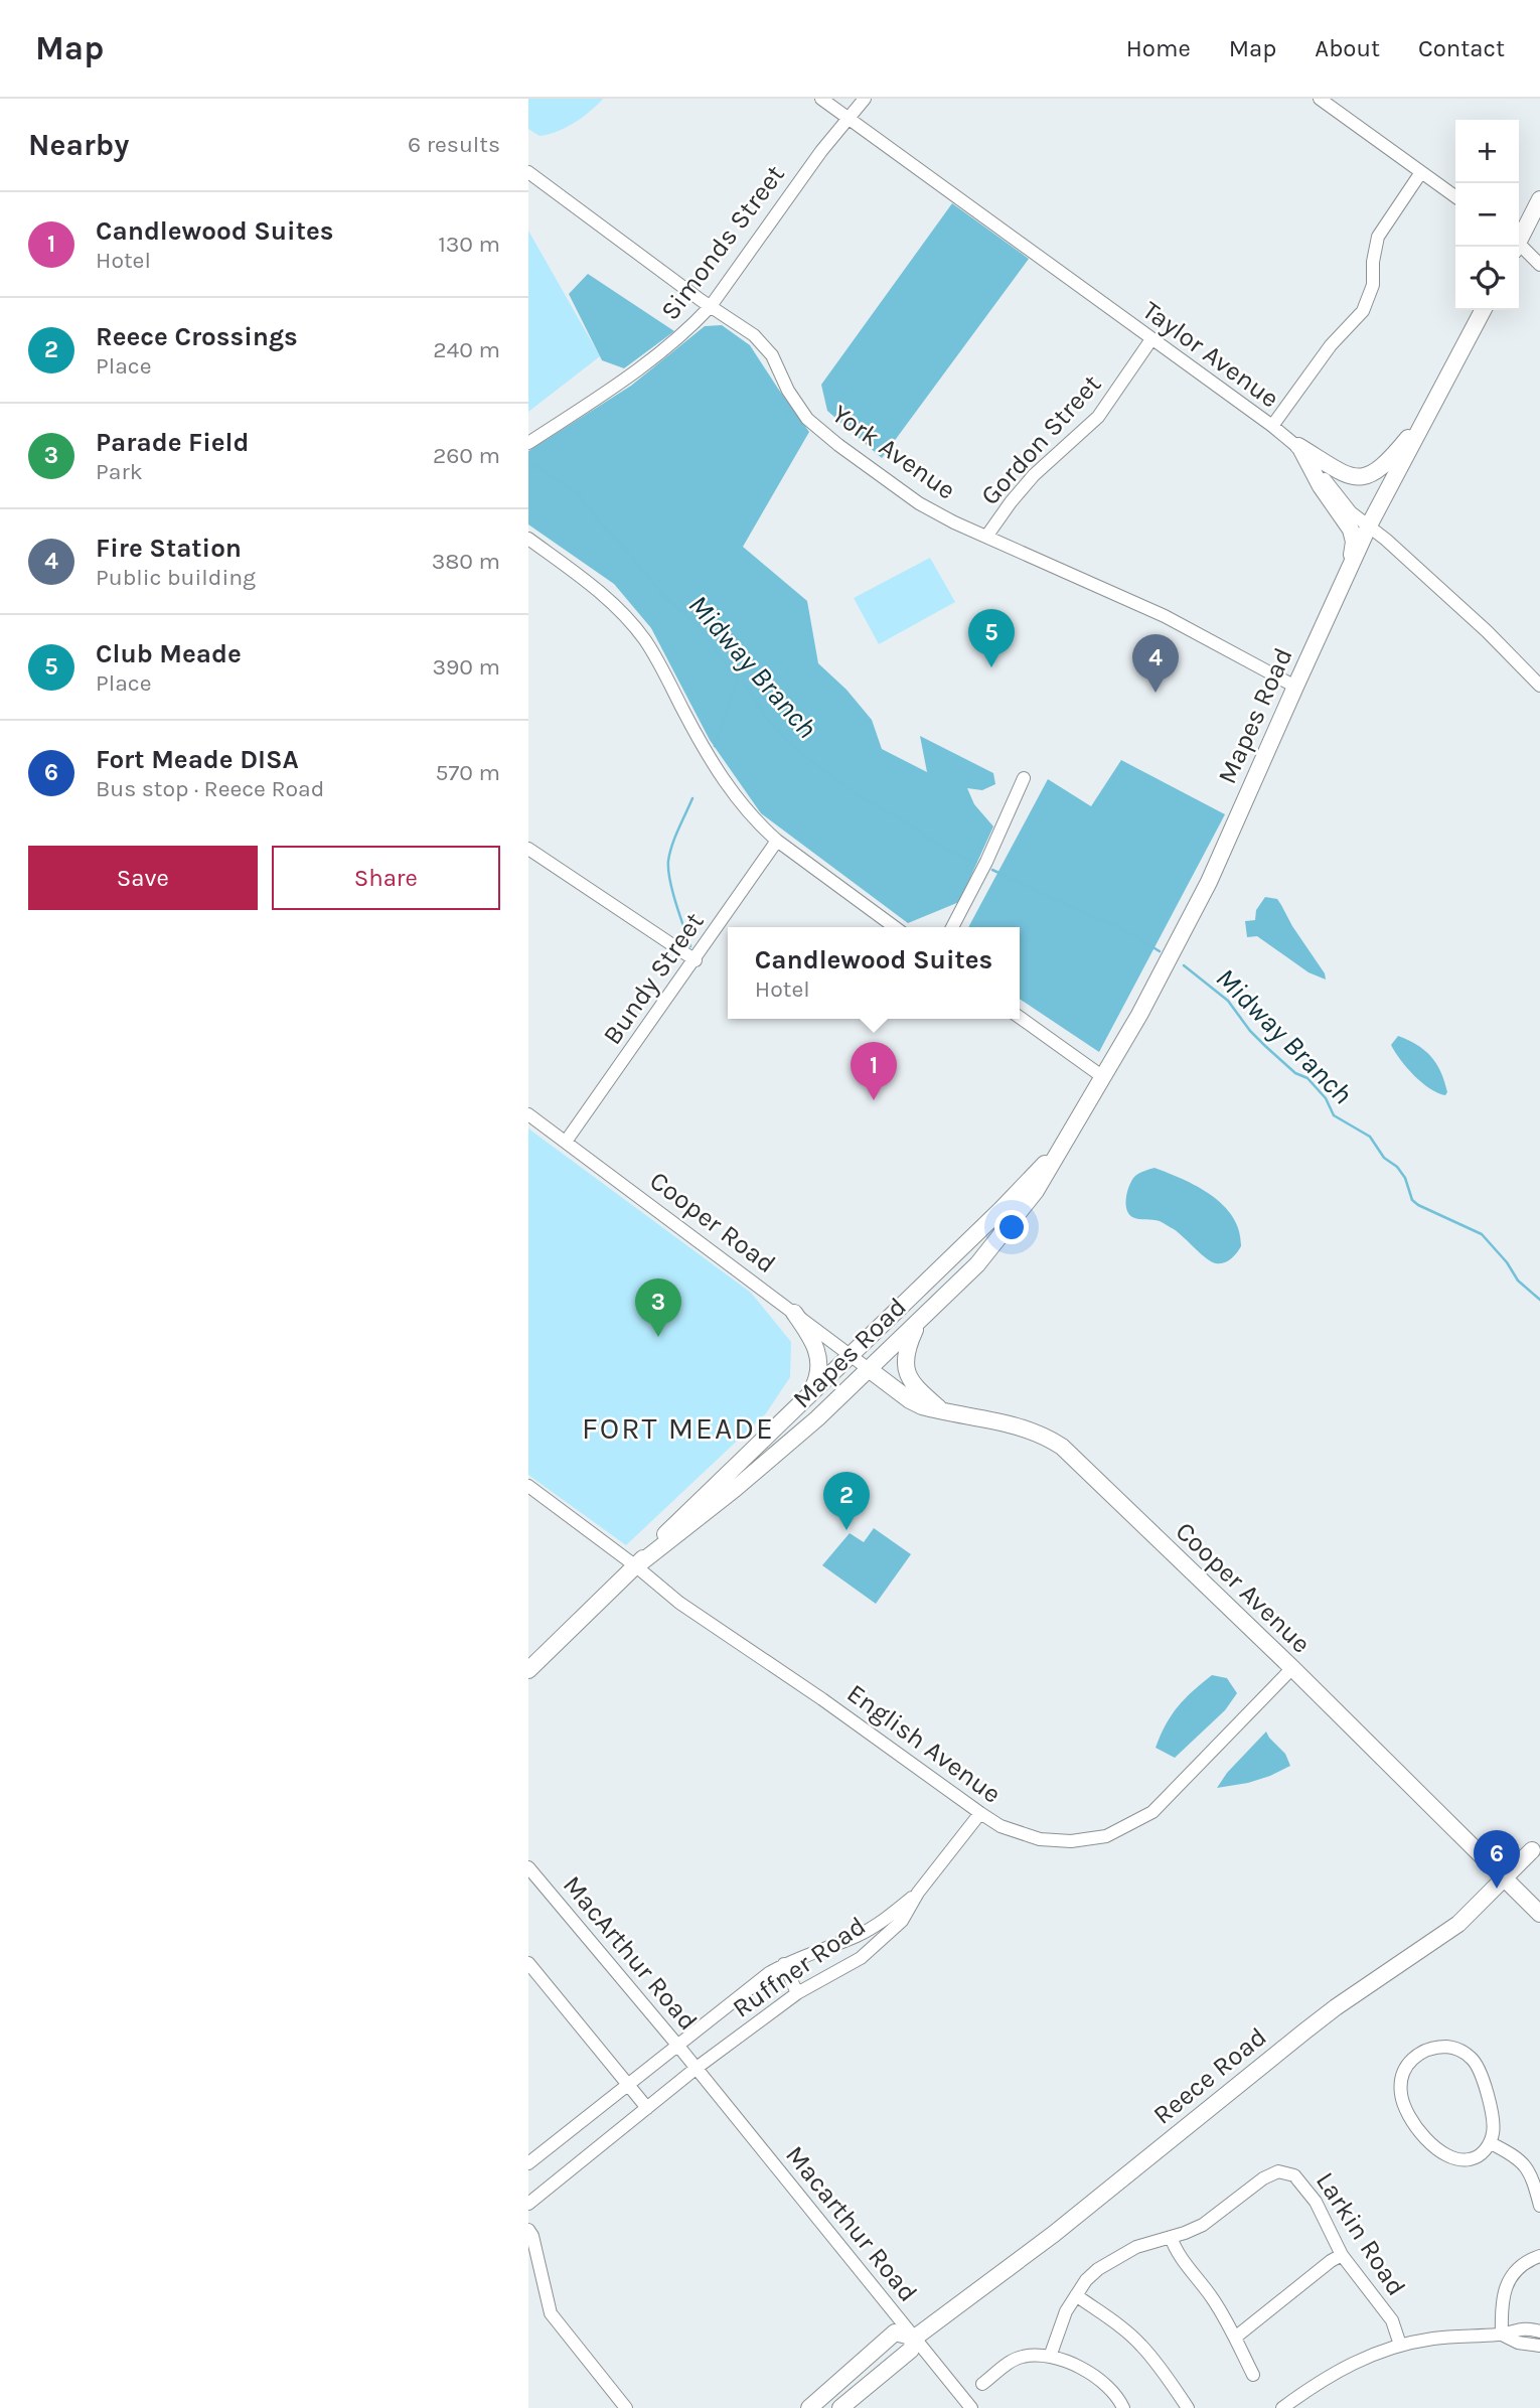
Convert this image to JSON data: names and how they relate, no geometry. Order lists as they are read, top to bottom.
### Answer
{
  "streets": {
    "street": [
      "Simonds Street",
      "Taylor Avenue",
      "Gordon Street",
      "York Avenue",
      "Mapes Road",
      "Bundy Street",
      "Cooper Road",
      "Cooper Avenue",
      "English Avenue",
      "MacArthur Road",
      "Ruffner Road",
      "Reece Road",
      "Macarthur Road",
      "Larkin Road"
    ]
  },
  "crossings": [
    ["Simonds Street", "Taylor Avenue"],
    ["Simonds Street", "York Avenue"],
    ["Taylor Avenue", "Gordon Street"],
    ["Taylor Avenue", "Mapes Road"],
    ["Gordon Street", "York Avenue"],
    ["York Avenue", "Mapes Road"],
    ["Mapes Road", "Cooper Road"],
    ["Mapes Road", "Cooper Avenue"],
    ["Mapes Road", "English Avenue"],
    ["Bundy Street", "Cooper Road"],
    ["Cooper Road", "Cooper Avenue"],
    ["Cooper Avenue", "English Avenue"],
    ["Cooper Avenue", "Reece Road"],
    ["English Avenue", "Ruffner Road"],
    ["MacArthur Road", "Ruffner Road"],
    ["MacArthur Road", "Macarthur Road"],
    ["Ruffner Road", "Macarthur Road"],
    ["Reece Road", "Macarthur Road"]
  ],
  "districts": ["FORT MEADE"],
  "water": ["Midway Branch"],
  "page": {
    "header": "Map",
    "nav": [
      "Home",
      "Map",
      "About",
      "Contact"
    ],
    "heading": ["Nearby", "6 results"],
    "map_buttons": ["+", "−"],
    "list": [
      {
        "mark": "1",
        "name": "Candlewood Suites",
        "note": "Hotel",
        "value": "130 m"
      },
      {
        "mark": "2",
        "name": "Reece Crossings",
        "note": "Place",
        "value": "240 m"
      },
      {
        "mark": "3",
        "name": "Parade Field",
        "note": "Park",
        "value": "260 m"
      },
      {
        "mark": "4",
        "name": "Fire Station",
        "note": "Public building",
        "value": "380 m"
      },
      {
        "mark": "5",
        "name": "Club Meade",
        "note": "Place",
        "value": "390 m"
      },
      {
        "mark": "6",
        "name": "Fort Meade DISA",
        "note": "Bus stop · Reece Road",
        "value": "570 m"
      }
    ],
    "pins": [
      "5",
      "4",
      "1",
      "3",
      "2",
      "6"
    ],
    "buttons": ["Save", "Share"],
    "popup": ["Candlewood Suites", "Hotel"]
  }
}
